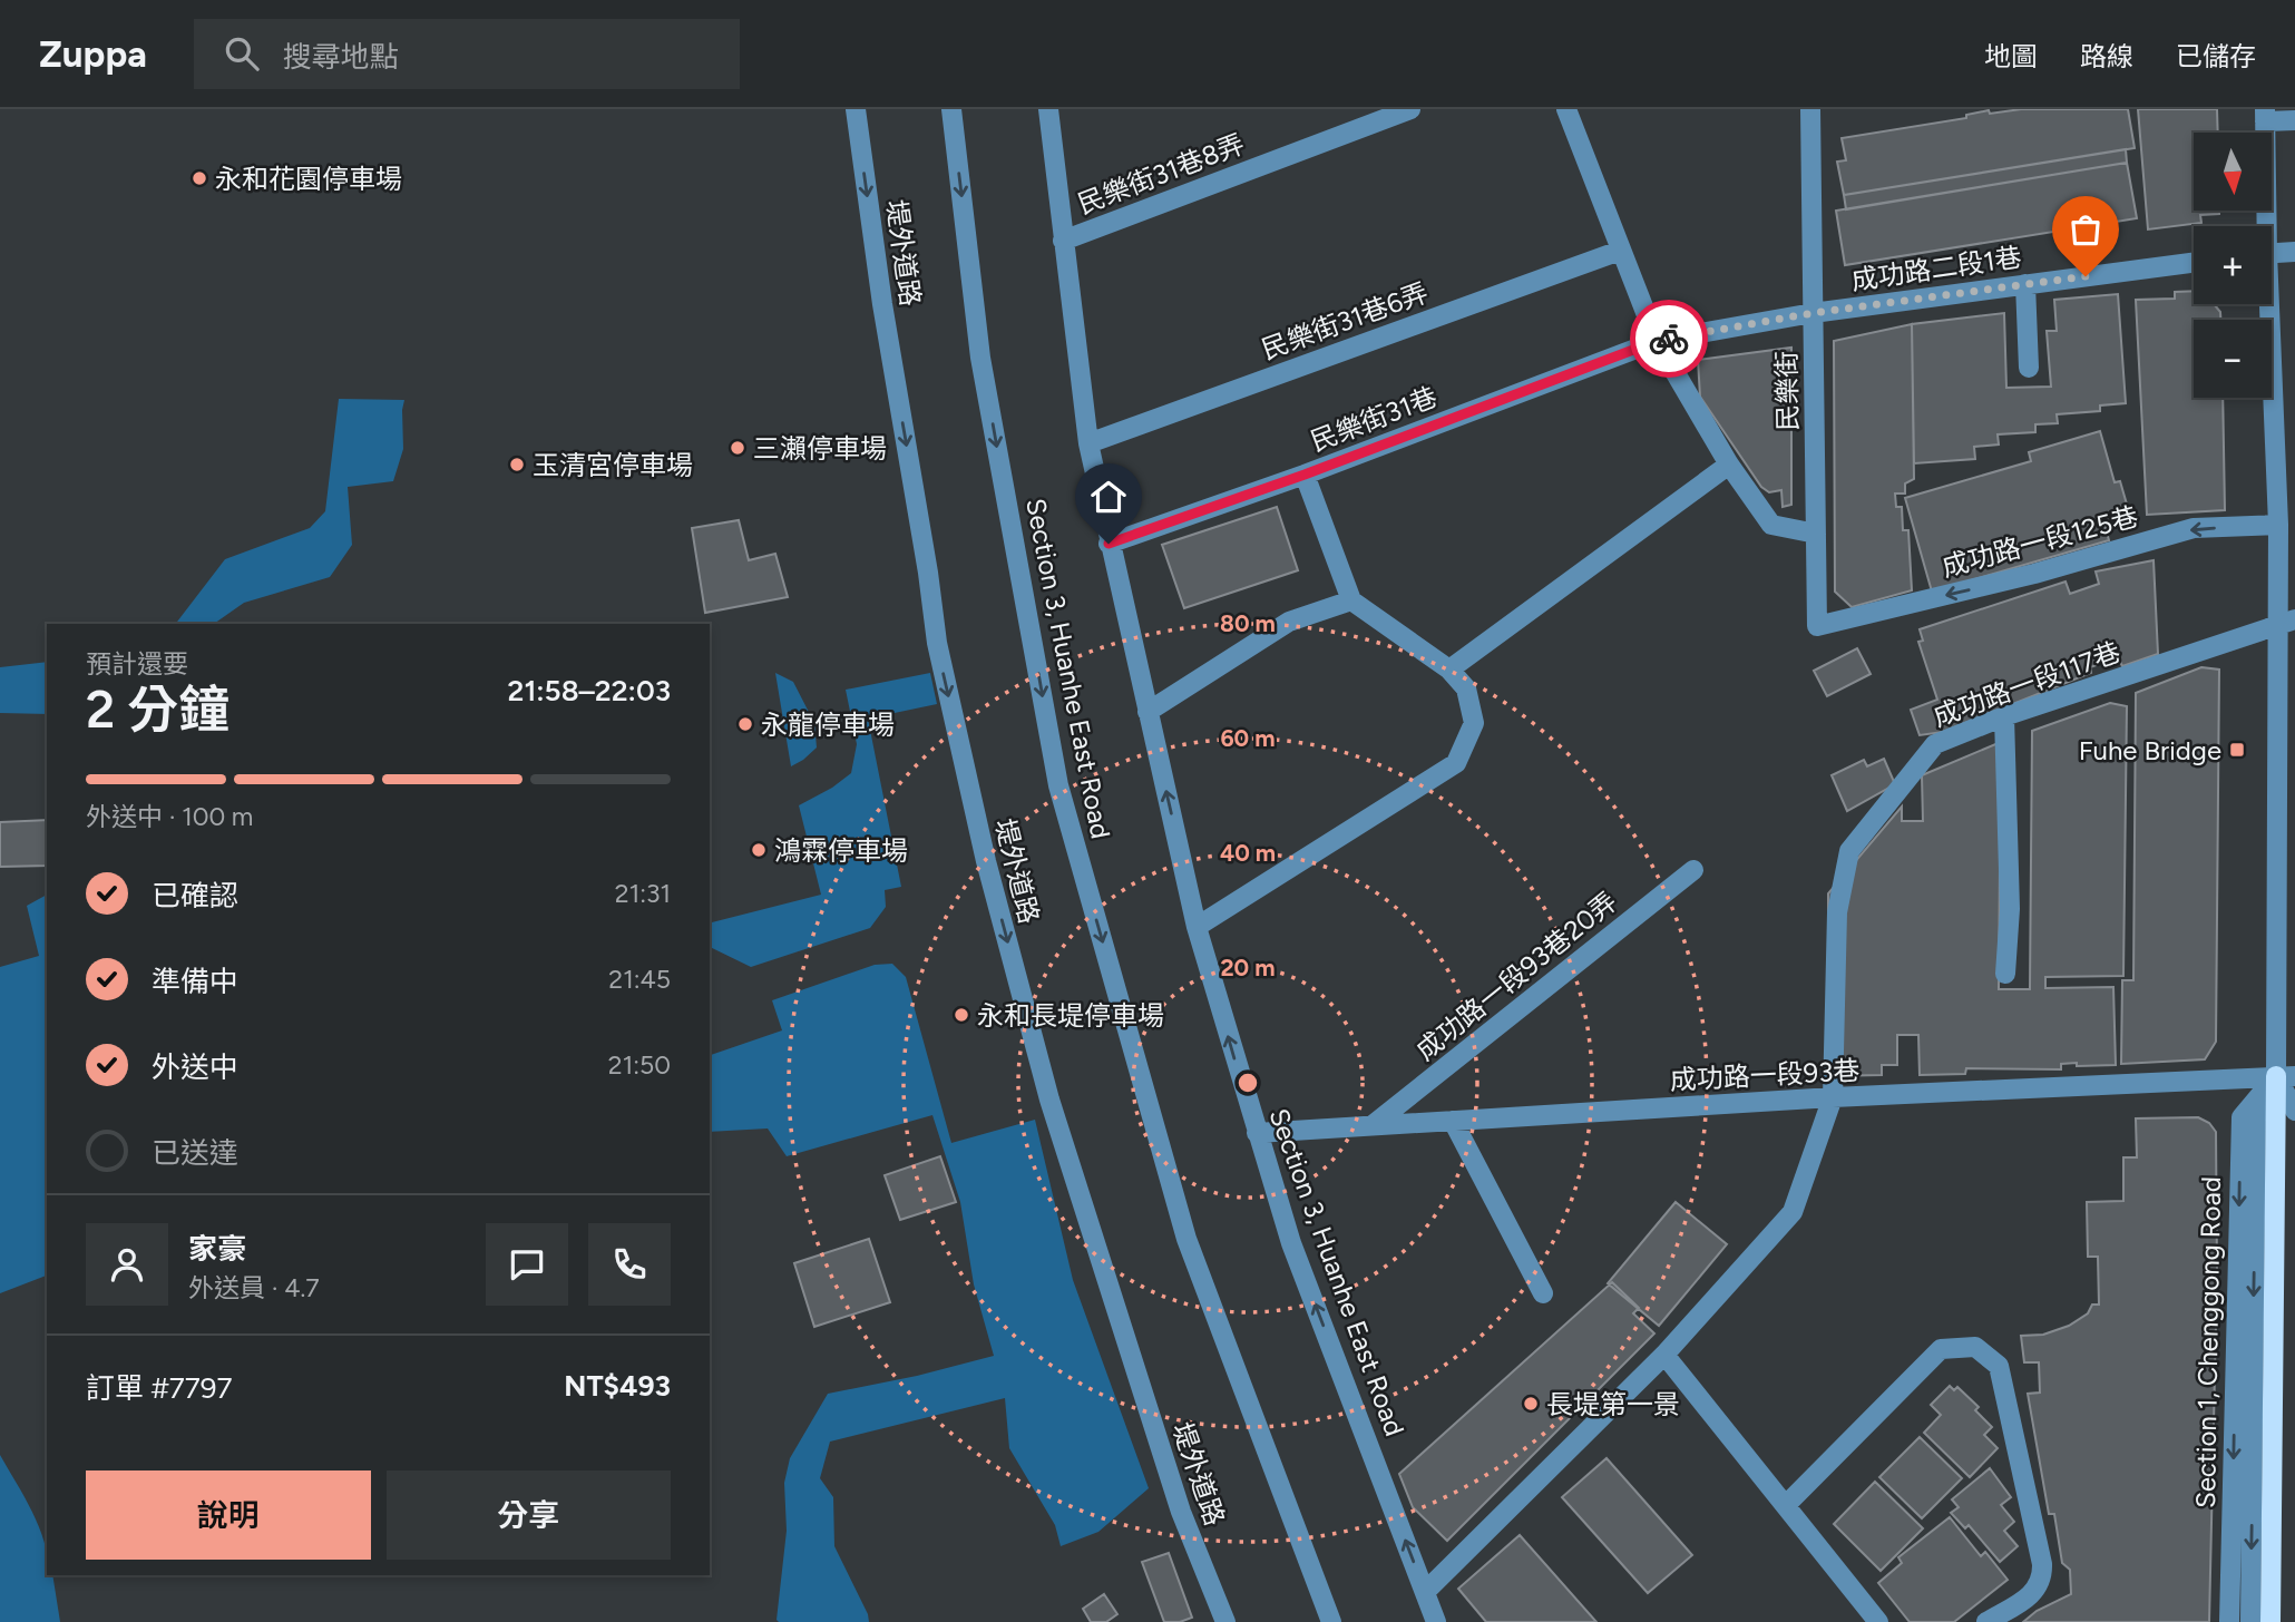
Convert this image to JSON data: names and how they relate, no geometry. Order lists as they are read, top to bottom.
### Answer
{
  "streets": {
    "street": [
      "民樂街31巷8弄",
      "堤外道路",
      "成功路二段1巷",
      "民樂街31巷6弄",
      "民樂街",
      "民樂街31巷",
      "成功路一段125巷",
      "Section 3, Huanhe East Road",
      "成功路一段117巷",
      "成功路一段93巷20弄",
      "成功路一段93巷",
      "Section 1, Chenggong Road"
    ]
  },
  "crossings": [
    ["民樂街31巷8弄", "Section 3, Huanhe East Road"],
    ["成功路二段1巷", "民樂街"],
    ["成功路二段1巷", "民樂街31巷"],
    ["民樂街31巷6弄", "Section 3, Huanhe East Road"],
    ["民樂街", "民樂街31巷"],
    ["民樂街", "成功路一段125巷"],
    ["民樂街31巷", "Section 3, Huanhe East Road"],
    ["Section 3, Huanhe East Road", "成功路一段117巷"],
    ["Section 3, Huanhe East Road", "成功路一段93巷"],
    ["成功路一段117巷", "成功路一段93巷"],
    ["成功路一段93巷20弄", "成功路一段93巷"],
    ["成功路一段93巷", "Section 1, Chenggong Road"]
  ],
  "one_way": ["堤外道路", "成功路一段125巷"],
  "places": {
    "other": [
      "永和花園停車場",
      "三瀨停車場",
      "玉清宮停車場",
      "永龍停車場",
      "鴻霖停車場",
      "永和長堤停車場",
      "長堤第一景"
    ],
    "transit": ["Fuhe Bridge"]
  },
  "north": "bottom",
  "page": {
    "header": "Zuppa",
    "search": "搜尋地點",
    "nav": ["地圖", "路線", "已儲存"],
    "map_buttons": ["+", "−"],
    "heading": ["2 分鐘", "預計還要", "21:58–22:03"],
    "panel": [
      "家豪",
      "外送員 · 4.7",
      "訂單 #7797",
      "NT$493"
    ],
    "bar": "外送中 · 100 m",
    "list": [
      ["已確認", "21:31"],
      ["準備中", "21:45"],
      ["外送中", "21:50"],
      "已送達"
    ],
    "buttons": ["說明", "分享"]
  },
  "rings": [
    "80 m",
    "60 m",
    "40 m",
    "20 m"
  ]
}
